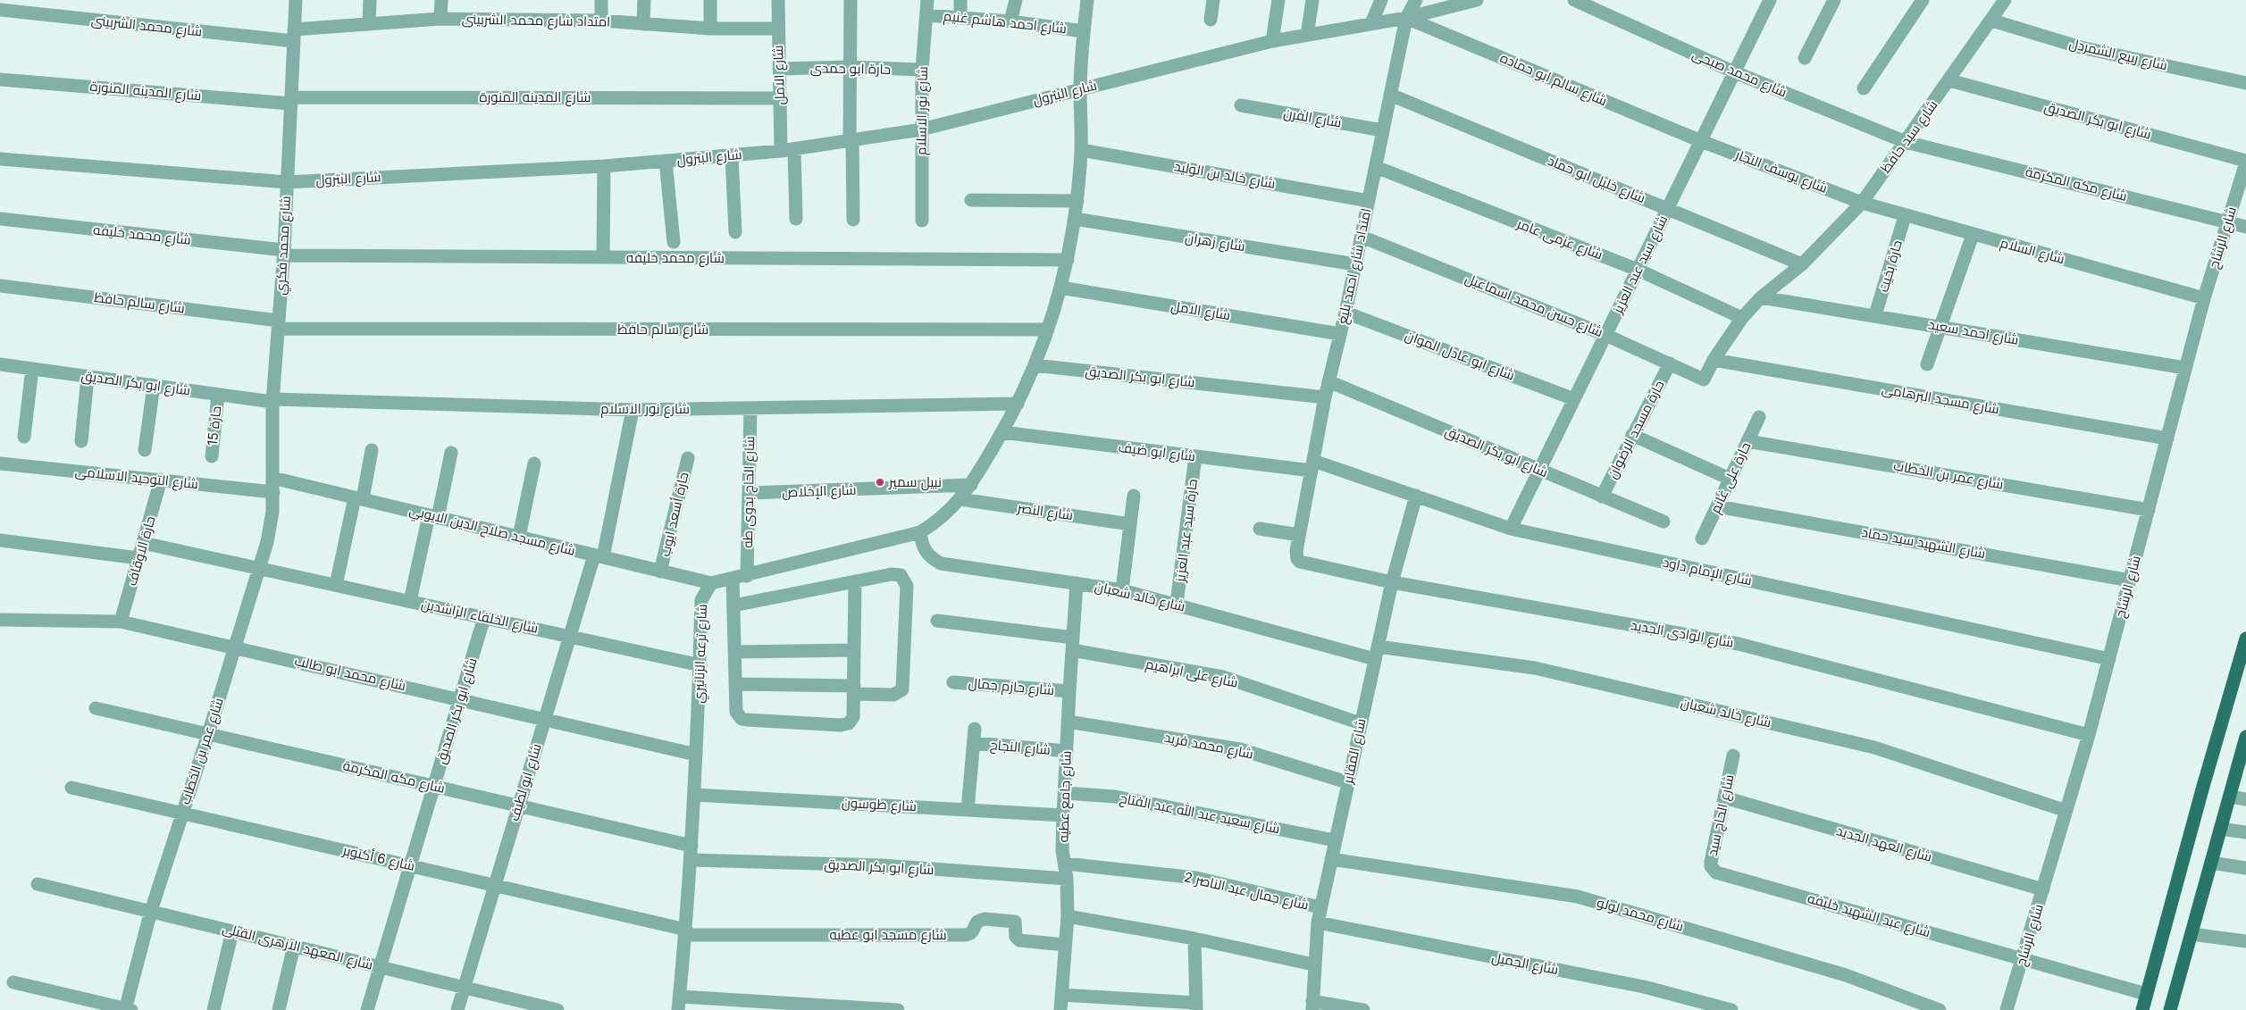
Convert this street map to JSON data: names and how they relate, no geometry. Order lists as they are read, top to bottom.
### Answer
{
  "streets": {
    "street": [
      "امتداد شارع محمد الشربينى",
      "شارع احمد هاشم غنيم",
      "شارع محمد الشربينى",
      "شارع ربيع الشمردل",
      "حارة ابو حمدى",
      "شارع محمد صبحى",
      "شارع الامل",
      "شارع سالم ابو حماده",
      "شارع المدينه المنورة",
      "شارع البترول",
      "شارع نور الاسلام",
      "شارع الفرن",
      "شارع ابو بكر الصديق",
      "شارع سيد حافظ",
      "شارع يوسف النجار",
      "شارع خالد بن الوليد",
      "شارع خليل ابو حماد",
      "شارع مكه المكرمة",
      "شارع محمد خليفه",
      "شارع الرشاح",
      "شارع عزمى عامر",
      "شارع زهران",
      "شارع محمد فكري",
      "شارع السلام",
      "شارع سيد عبد العزيز",
      "امتداد شارع احمد بليغ",
      "حارة بخيت",
      "شارع سالم حافظ",
      "شارع حسن محمد اسماعيل",
      "شارع احمد سعيد",
      "شارع ابو عادل الموان",
      "شارع مسجد البرهامى",
      "حارة 15",
      "حارة مسجد الرضوان",
      "شارع ابو ضيف",
      "شارع عمر بن الخطاب",
      "شارع التوحيد الاسلامى",
      "حارة على غانم",
      "شارع الإخلاص",
      "شارع الحاج بدوى طه",
      "شارع النصر",
      "حارة أسعد ايوب",
      "شارع مسجد صلاح الدين الايوبي",
      "حارة سيد عبد العزيز",
      "شارع الشهيد سيد حماد",
      "حارة الاوقاف",
      "شارع الإمام داود",
      "شارع خالد شعبان",
      "شارع الخلفاء الراشدين",
      "شارع الوادى الجديد",
      "شارع ترعه الزنانيري",
      "شارع محمد ابو طالب",
      "شارع على ابراهيم",
      "شارع حازم جمال",
      "شارع محمد فريد",
      "شارع النجاح",
      "شارع المقابر",
      "شارع ابو لطيف",
      "شارع جامع عطيه",
      "شارع طوسون",
      "شارع سعيد عبد الله عبد الفتاح",
      "شارع الحاج سيد",
      "شارع العهد الجديد",
      "شارع 6 أكتوبر",
      "شارع جمال عبد الناصر 2",
      "شارع محمد لولو",
      "شارع عبد الشهيد خليفه",
      "شارع مسجد ابو عطيه",
      "شارع المعهد الازهرى القبلى",
      "شارع الجميل"
    ]
  },
  "crossings": [
    ["امتداد شارع محمد الشربينى", "شارع محمد الشربينى"],
    ["امتداد شارع محمد الشربينى", "شارع الامل"],
    ["امتداد شارع محمد الشربينى", "شارع محمد فكري"],
    ["شارع احمد هاشم غنيم", "شارع نور الاسلام"],
    ["شارع محمد الشربينى", "شارع محمد فكري"],
    ["شارع ربيع الشمردل", "شارع سيد حافظ"],
    ["حارة ابو حمدى", "شارع الامل"],
    ["حارة ابو حمدى", "شارع نور الاسلام"],
    ["شارع محمد صبحى", "شارع سيد حافظ"],
    ["شارع محمد صبحى", "شارع مكه المكرمة"],
    ["شارع محمد صبحى", "شارع سيد عبد العزيز"],
    ["شارع الامل", "شارع المدينه المنورة"],
    ["شارع الامل", "شارع البترول"],
    ["شارع الامل", "امتداد شارع احمد بليغ"],
    ["شارع سالم ابو حماده", "شارع البترول"],
    ["شارع سالم ابو حماده", "شارع يوسف النجار"],
    ["شارع سالم ابو حماده", "شارع سيد عبد العزيز"],
    ["شارع سالم ابو حماده", "امتداد شارع احمد بليغ"],
    ["شارع المدينه المنورة", "شارع محمد فكري"],
    ["شارع البترول", "شارع نور الاسلام"],
    ["شارع البترول", "شارع محمد فكري"],
    ["شارع البترول", "امتداد شارع احمد بليغ"],
    ["شارع نور الاسلام", "شارع ابو بكر الصديق"],
    ["شارع نور الاسلام", "شارع محمد فكري"],
    ["شارع نور الاسلام", "شارع الحاج بدوى طه"],
    ["شارع نور الاسلام", "شارع ابو لطيف"],
    ["شارع الفرن", "امتداد شارع احمد بليغ"],
    ["شارع ابو بكر الصديق", "شارع سيد حافظ"],
    ["شارع ابو بكر الصديق", "شارع مكه المكرمة"],
    ["شارع ابو بكر الصديق", "شارع الرشاح"],
    ["شارع ابو بكر الصديق", "شارع محمد فكري"],
    ["شارع ابو بكر الصديق", "شارع سيد عبد العزيز"],
    ["شارع ابو بكر الصديق", "امتداد شارع احمد بليغ"],
    ["شارع ابو بكر الصديق", "حارة 15"],
    ["شارع ابو بكر الصديق", "حارة مسجد الرضوان"],
    ["شارع ابو بكر الصديق", "شارع الخلفاء الراشدين"],
    ["شارع ابو بكر الصديق", "شارع ترعه الزنانيري"],
    ["شارع ابو بكر الصديق", "شارع محمد ابو طالب"],
    ["شارع ابو بكر الصديق", "شارع جامع عطيه"],
    ["شارع ابو بكر الصديق", "شارع 6 أكتوبر"],
    ["شارع ابو بكر الصديق", "شارع المعهد الازهرى القبلى"],
    ["شارع سيد حافظ", "شارع يوسف النجار"],
    ["شارع سيد حافظ", "شارع خليل ابو حماد"],
    ["شارع سيد حافظ", "شارع مكه المكرمة"],
    ["شارع سيد حافظ", "شارع عزمى عامر"],
    ["شارع سيد حافظ", "شارع السلام"],
    ["شارع سيد حافظ", "شارع حسن محمد اسماعيل"],
    ["شارع سيد حافظ", "شارع احمد سعيد"],
    ["شارع سيد حافظ", "شارع مسجد البرهامى"],
    ["شارع يوسف النجار", "شارع السلام"],
    ["شارع يوسف النجار", "شارع سيد عبد العزيز"],
    ["شارع خالد بن الوليد", "امتداد شارع احمد بليغ"],
    ["شارع خليل ابو حماد", "شارع سيد عبد العزيز"],
    ["شارع خليل ابو حماد", "امتداد شارع احمد بليغ"],
    ["شارع مكه المكرمة", "شارع الرشاح"],
    ["شارع مكه المكرمة", "شارع عمر بن الخطاب"],
    ["شارع مكه المكرمة", "شارع ترعه الزنانيري"],
    ["شارع مكه المكرمة", "شارع ابو لطيف"],
    ["شارع محمد خليفه", "شارع محمد فكري"],
    ["شارع الرشاح", "شارع السلام"],
    ["شارع الرشاح", "شارع احمد سعيد"],
    ["شارع الرشاح", "شارع مسجد البرهامى"],
    ["شارع الرشاح", "شارع عمر بن الخطاب"],
    ["شارع الرشاح", "شارع الشهيد سيد حماد"],
    ["شارع الرشاح", "شارع الإمام داود"],
    ["شارع الرشاح", "شارع خالد شعبان"],
    ["شارع الرشاح", "شارع الوادى الجديد"],
    ["شارع الرشاح", "شارع العهد الجديد"],
    ["شارع الرشاح", "شارع عبد الشهيد خليفه"],
    ["شارع عزمى عامر", "شارع سيد عبد العزيز"],
    ["شارع عزمى عامر", "امتداد شارع احمد بليغ"],
    ["شارع زهران", "امتداد شارع احمد بليغ"],
    ["شارع محمد فكري", "شارع سالم حافظ"],
    ["شارع محمد فكري", "شارع عمر بن الخطاب"],
    ["شارع محمد فكري", "شارع التوحيد الاسلامى"],
    ["شارع محمد فكري", "شارع مسجد صلاح الدين الايوبي"],
    ["شارع السلام", "حارة بخيت"],
    ["شارع سيد عبد العزيز", "شارع حسن محمد اسماعيل"],
    ["شارع سيد عبد العزيز", "شارع ابو عادل الموان"],
    ["شارع سيد عبد العزيز", "شارع الإمام داود"],
    ["امتداد شارع احمد بليغ", "شارع حسن محمد اسماعيل"],
    ["امتداد شارع احمد بليغ", "شارع ابو عادل الموان"],
    ["امتداد شارع احمد بليغ", "شارع ابو ضيف"],
    ["امتداد شارع احمد بليغ", "شارع الإمام داود"],
    ["امتداد شارع احمد بليغ", "شارع الوادى الجديد"],
    ["حارة بخيت", "شارع احمد سعيد"],
    ["شارع حسن محمد اسماعيل", "حارة مسجد الرضوان"],
    ["شارع ابو ضيف", "حارة سيد عبد العزيز"],
    ["شارع ابو ضيف", "شارع الإمام داود"],
    ["شارع عمر بن الخطاب", "شارع التوحيد الاسلامى"],
    ["شارع عمر بن الخطاب", "حارة على غانم"],
    ["شارع عمر بن الخطاب", "شارع الخلفاء الراشدين"],
    ["شارع عمر بن الخطاب", "شارع محمد ابو طالب"],
    ["شارع عمر بن الخطاب", "شارع 6 أكتوبر"],
    ["شارع عمر بن الخطاب", "شارع المعهد الازهرى القبلى"],
    ["شارع التوحيد الاسلامى", "حارة الاوقاف"],
    ["حارة على غانم", "شارع الشهيد سيد حماد"],
    ["شارع الإخلاص", "شارع الحاج بدوى طه"],
    ["حارة أسعد ايوب", "شارع مسجد صلاح الدين الايوبي"],
    ["شارع مسجد صلاح الدين الايوبي", "شارع ترعه الزنانيري"],
    ["شارع مسجد صلاح الدين الايوبي", "شارع ابو لطيف"],
    ["حارة سيد عبد العزيز", "شارع خالد شعبان"],
    ["حارة الاوقاف", "شارع الخلفاء الراشدين"],
    ["حارة الاوقاف", "شارع محمد ابو طالب"],
    ["شارع الإمام داود", "شارع المقابر"],
    ["شارع خالد شعبان", "شارع المقابر"],
    ["شارع خالد شعبان", "شارع جامع عطيه"],
    ["شارع الخلفاء الراشدين", "شارع ترعه الزنانيري"],
    ["شارع الخلفاء الراشدين", "شارع ابو لطيف"],
    ["شارع الوادى الجديد", "شارع المقابر"],
    ["شارع ترعه الزنانيري", "شارع محمد ابو طالب"],
    ["شارع ترعه الزنانيري", "شارع طوسون"],
    ["شارع ترعه الزنانيري", "شارع 6 أكتوبر"],
    ["شارع ترعه الزنانيري", "شارع مسجد ابو عطيه"],
    ["شارع محمد ابو طالب", "شارع ابو لطيف"],
    ["شارع على ابراهيم", "شارع المقابر"],
    ["شارع على ابراهيم", "شارع جامع عطيه"],
    ["شارع حازم جمال", "شارع جامع عطيه"],
    ["شارع محمد فريد", "شارع المقابر"],
    ["شارع محمد فريد", "شارع جامع عطيه"],
    ["شارع النجاح", "شارع جامع عطيه"],
    ["شارع المقابر", "شارع سعيد عبد الله عبد الفتاح"],
    ["شارع المقابر", "شارع جمال عبد الناصر 2"],
    ["شارع المقابر", "شارع محمد لولو"],
    ["شارع المقابر", "شارع الجميل"],
    ["شارع ابو لطيف", "شارع 6 أكتوبر"],
    ["شارع ابو لطيف", "شارع المعهد الازهرى القبلى"],
    ["شارع جامع عطيه", "شارع طوسون"],
    ["شارع جامع عطيه", "شارع سعيد عبد الله عبد الفتاح"],
    ["شارع جامع عطيه", "شارع جمال عبد الناصر 2"],
    ["شارع جامع عطيه", "شارع مسجد ابو عطيه"],
    ["شارع الحاج سيد", "شارع العهد الجديد"],
    ["شارع الحاج سيد", "شارع عبد الشهيد خليفه"],
    ["شارع 6 أكتوبر", "شارع مسجد ابو عطيه"]
  ],
  "places": ["نبيل سمير"]
}
